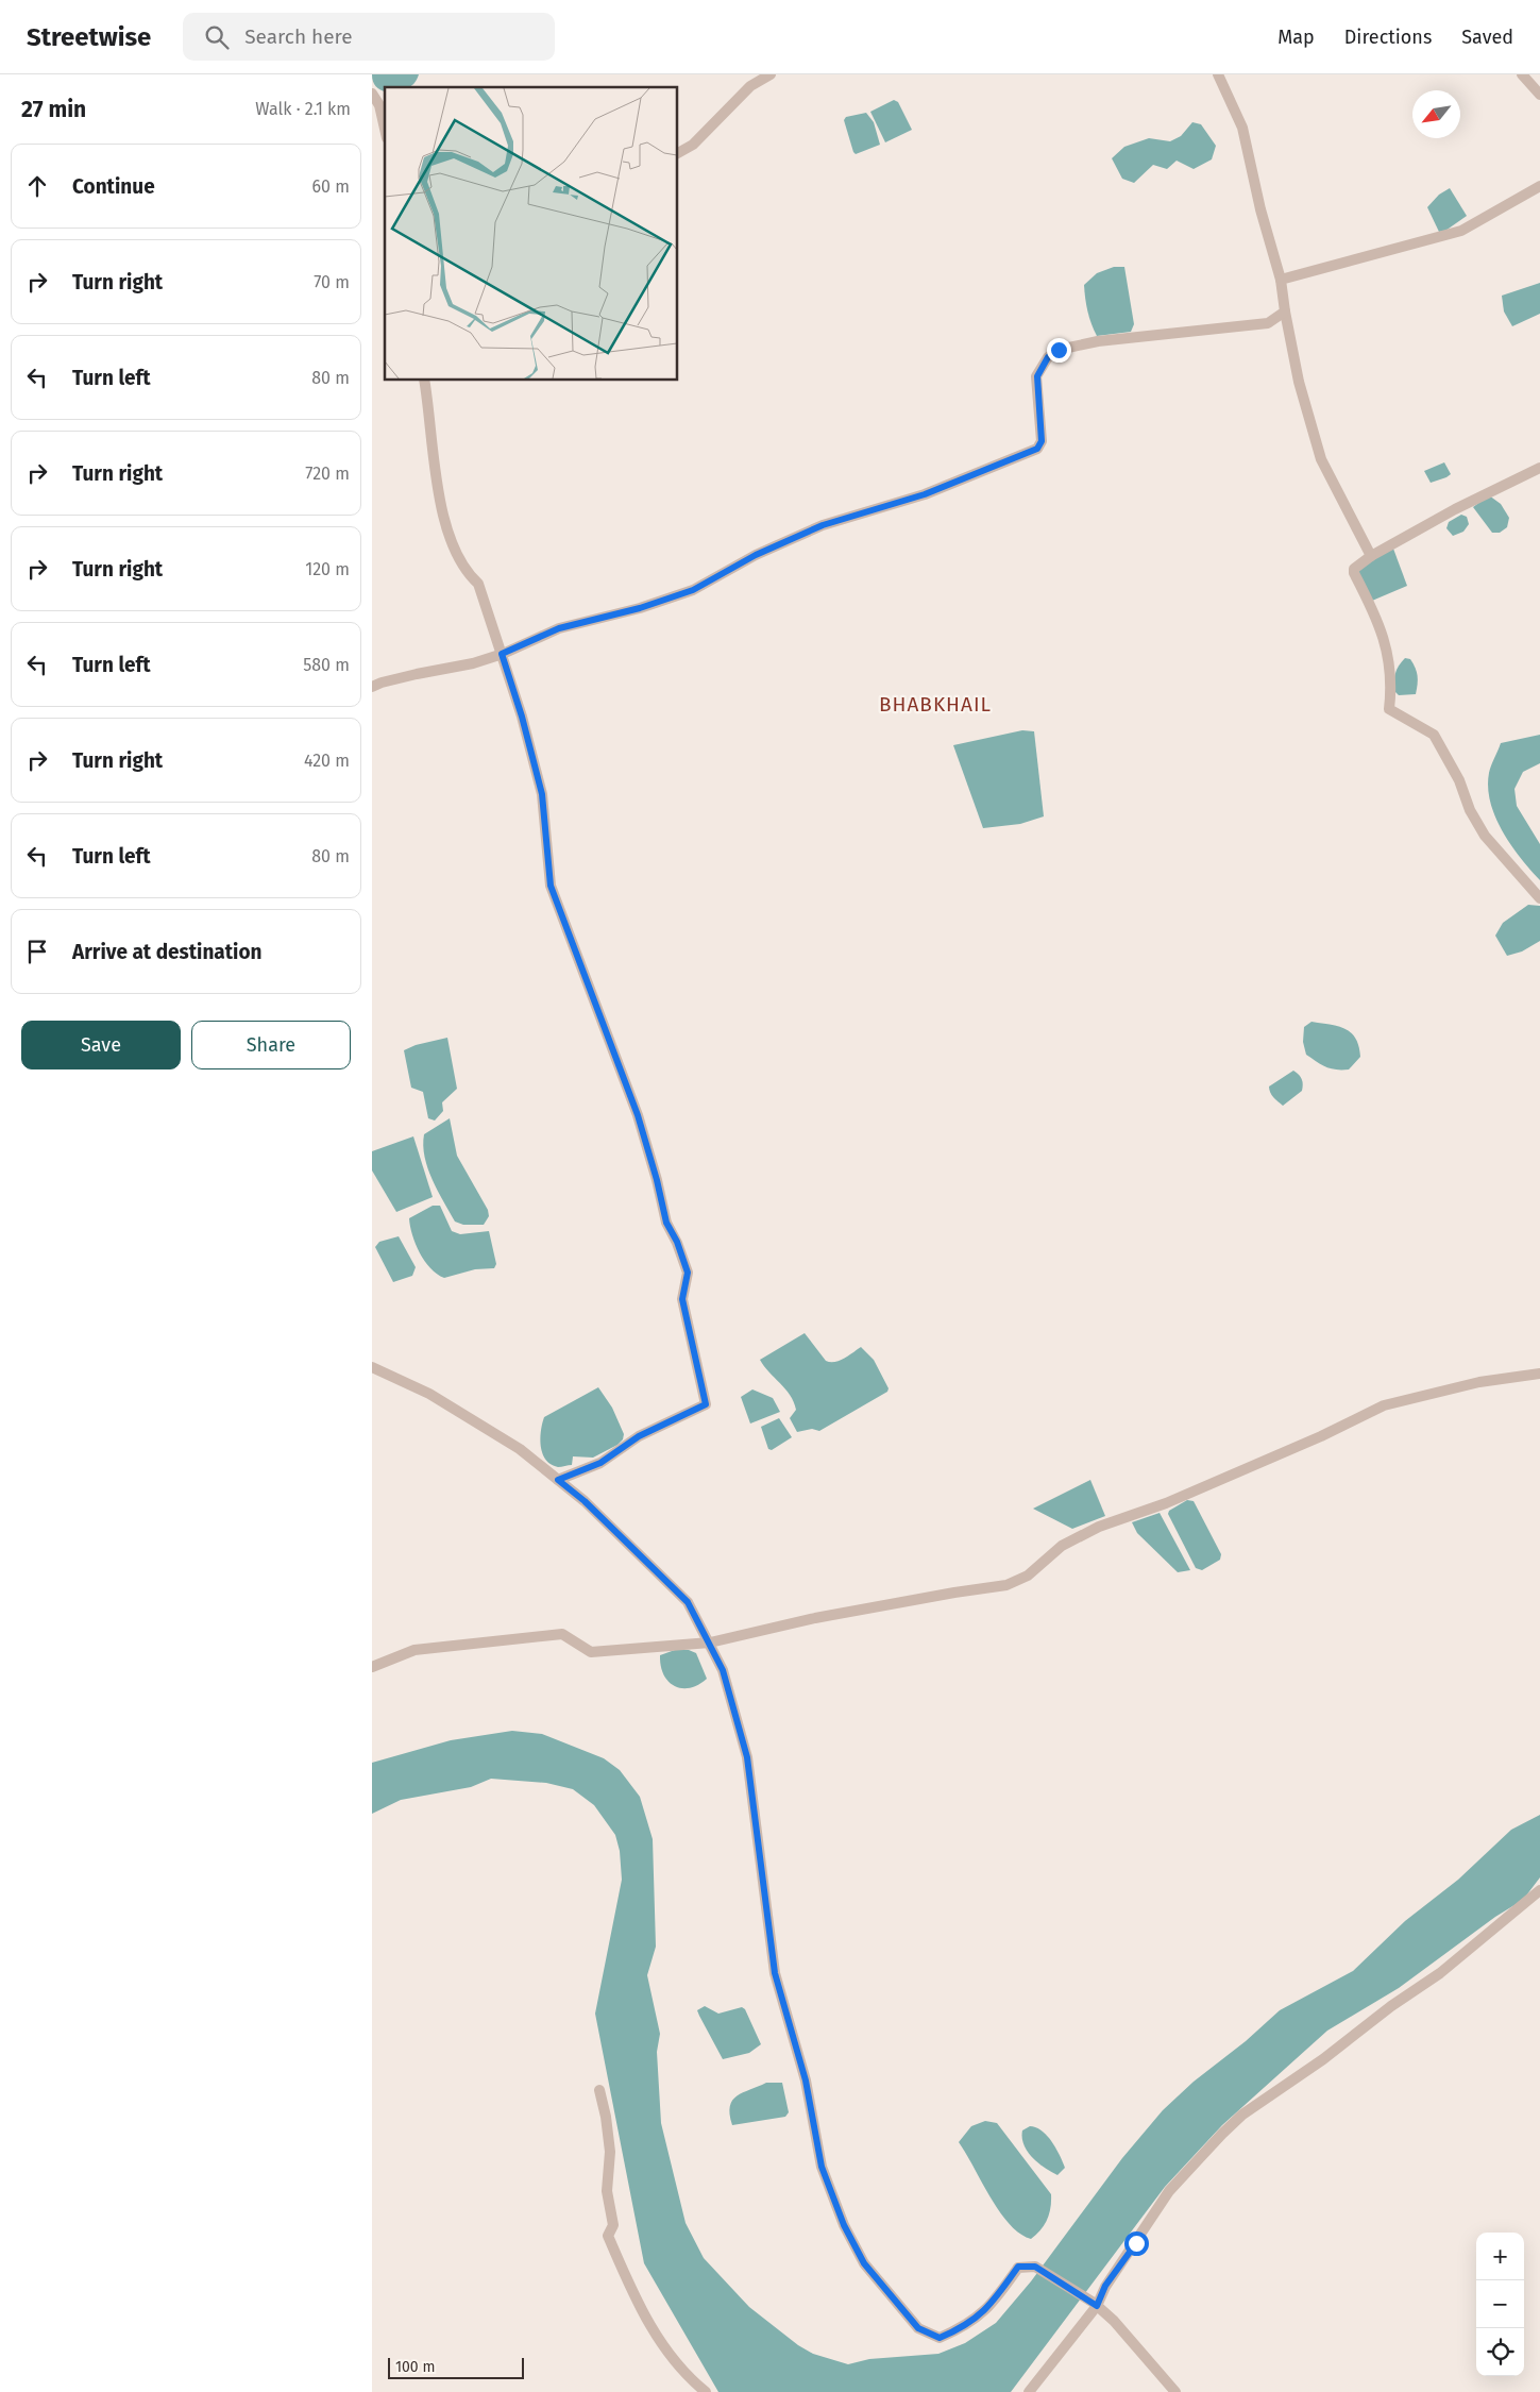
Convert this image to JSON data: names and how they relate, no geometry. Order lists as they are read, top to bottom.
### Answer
{
  "districts": ["BHABKHAIL"],
  "scale_bar": "100 m",
  "north": "bottom left",
  "page": {
    "header": "Streetwise",
    "search": "Search here",
    "nav": ["Map", "Directions", "Saved"],
    "heading": ["27 min", "Walk · 2.1 km"],
    "list": [
      ["Continue", "60 m"],
      ["Turn right", "70 m"],
      ["Turn left", "80 m"],
      ["Turn right", "720 m"],
      ["Turn right", "120 m"],
      ["Turn left", "580 m"],
      ["Turn right", "420 m"],
      ["Turn left", "80 m"],
      "Arrive at destination"
    ],
    "buttons": ["Save", "Share"],
    "map_buttons": ["+", "−"],
    "scale": "100 m"
  }
}
